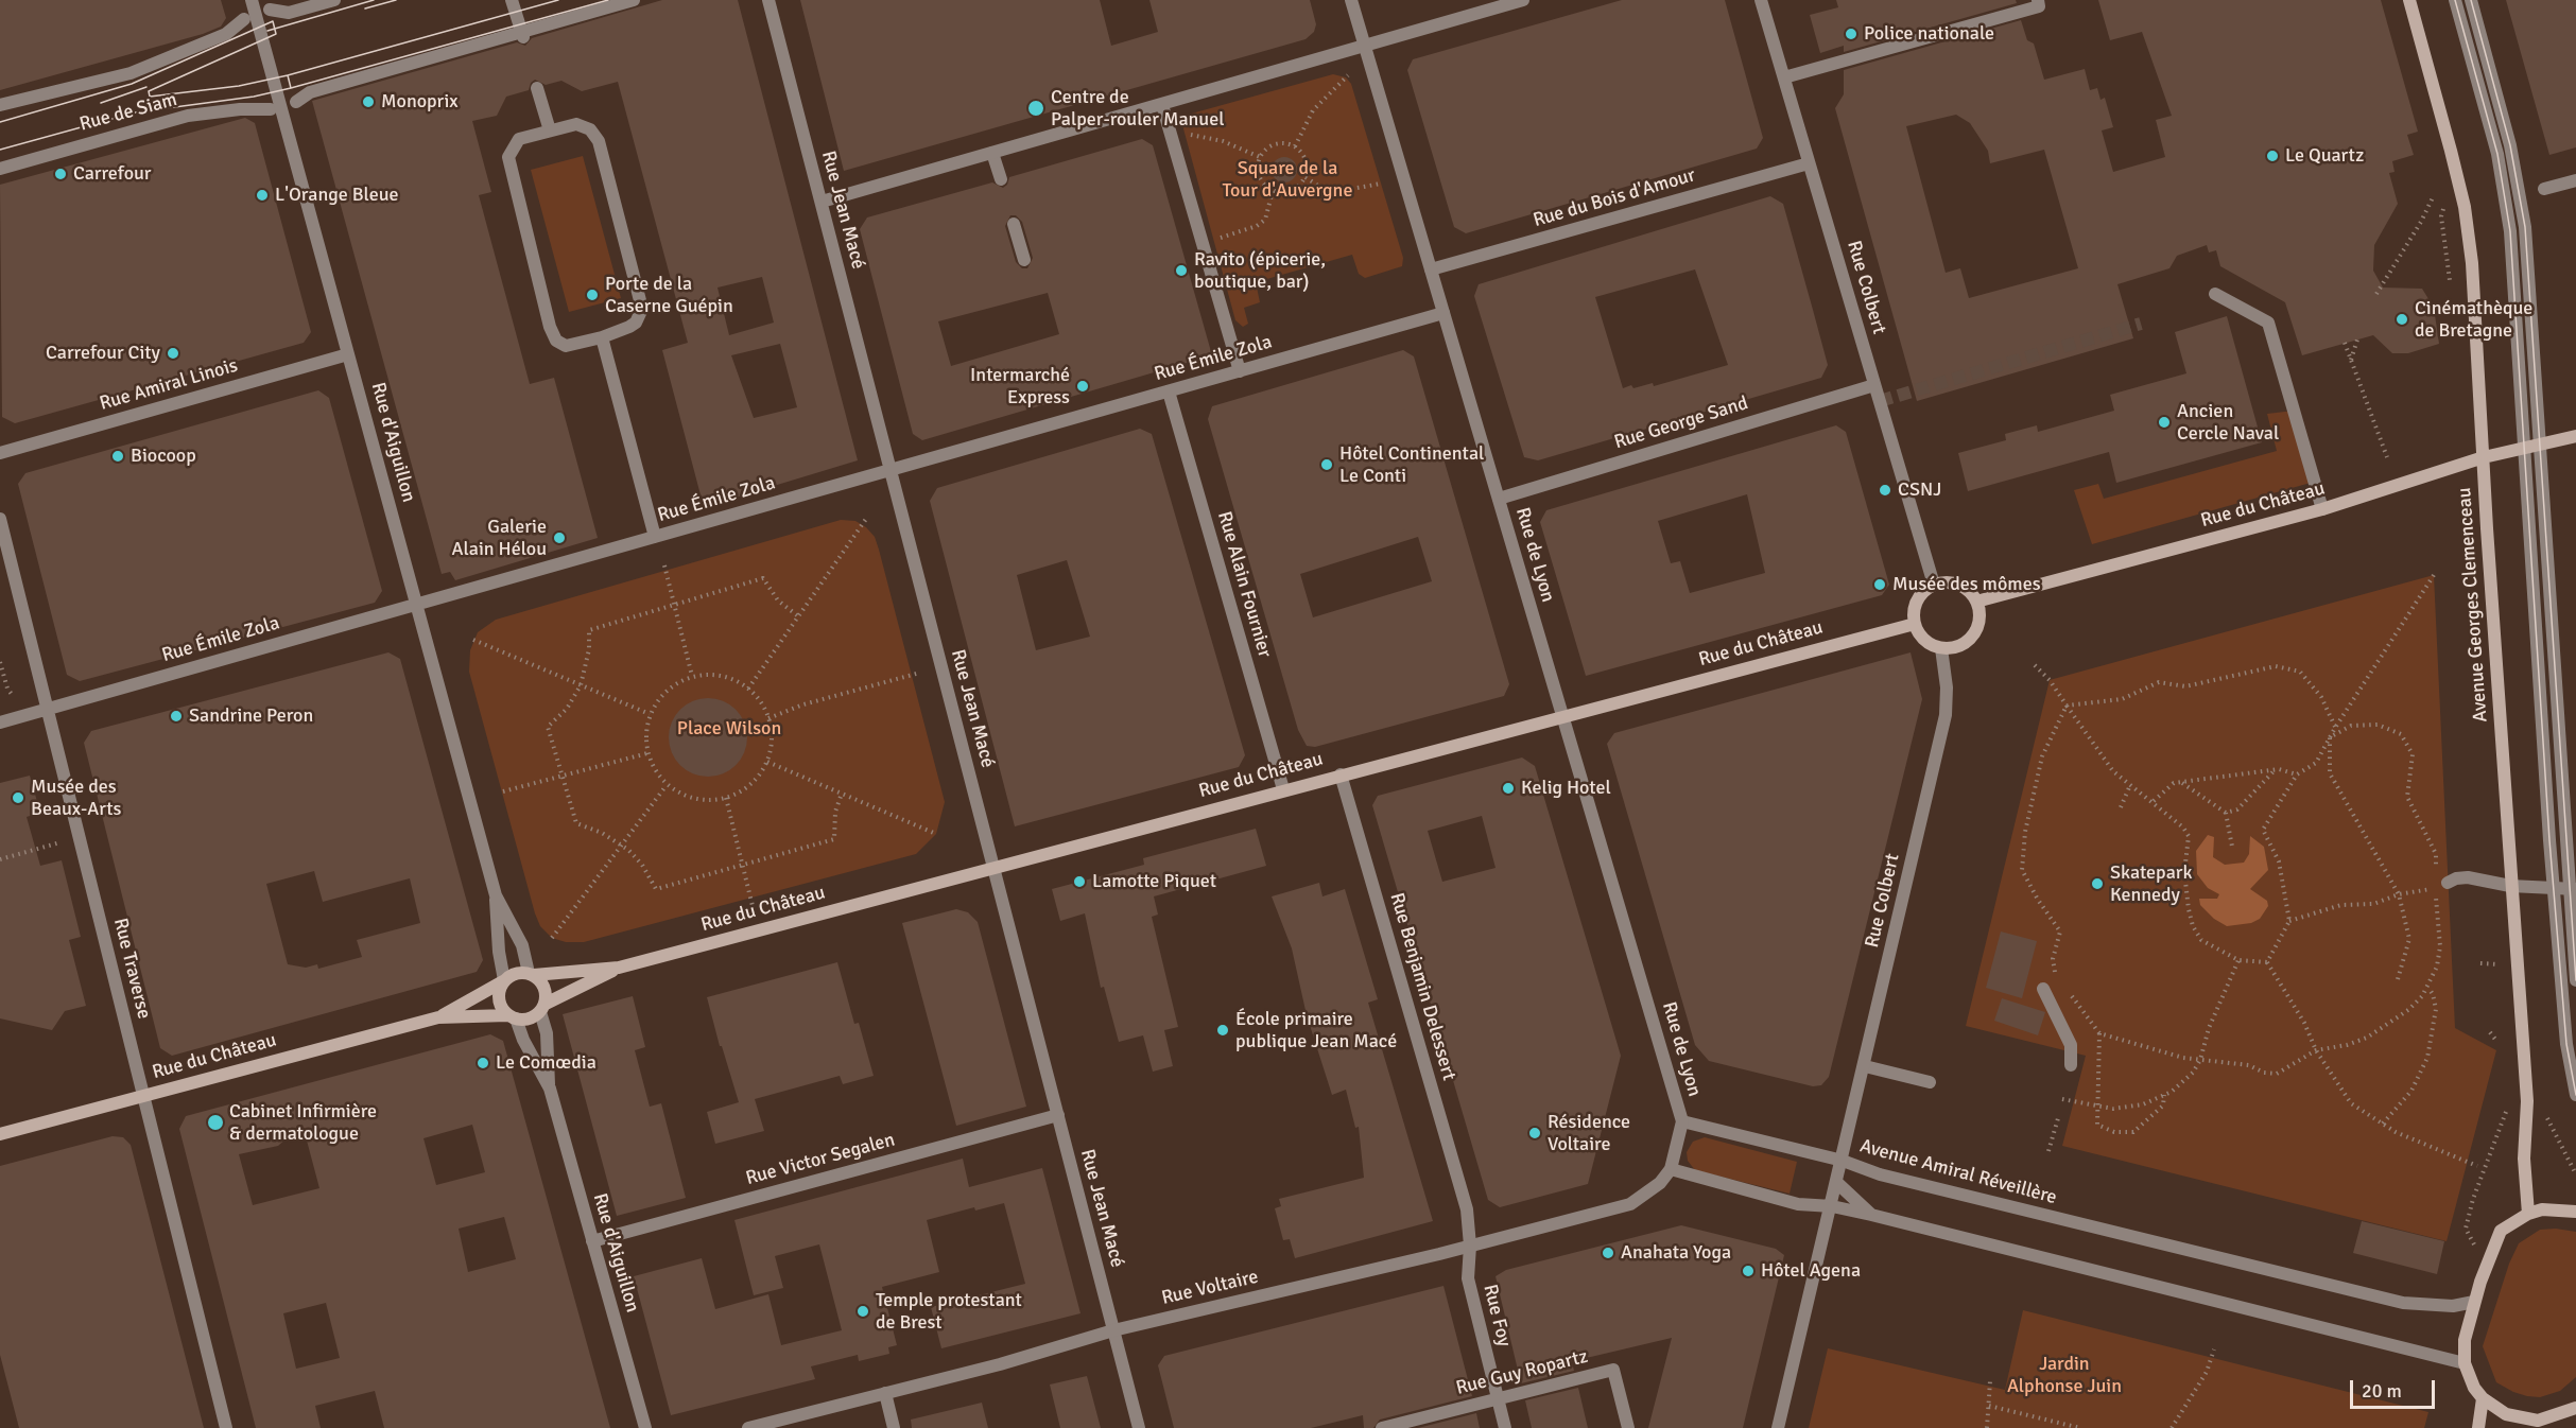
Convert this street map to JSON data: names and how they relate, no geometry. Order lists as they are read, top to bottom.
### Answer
{
  "streets": {
    "main road": ["Rue du Château", "Avenue Georges Clemenceau"],
    "street": [
      "Rue de Siam",
      "Rue du Bois d'Amour",
      "Rue Jean Macé",
      "Rue Colbert",
      "Rue Émile Zola",
      "Rue Amiral Linois",
      "Rue George Sand",
      "Rue d'Aiguillon",
      "Rue de Lyon",
      "Rue Alain Fournier",
      "Rue Traverse",
      "Rue Benjamin Delessert",
      "Rue Victor Segalen",
      "Avenue Amiral Réveillère",
      "Rue Voltaire",
      "Rue Foy",
      "Rue Guy Ropartz"
    ]
  },
  "crossings": [
    ["Rue du Bois d'Amour", "Rue Colbert"],
    ["Rue du Bois d'Amour", "Rue de Lyon"],
    ["Rue Jean Macé", "Rue Émile Zola"],
    ["Rue Jean Macé", "Rue du Château"],
    ["Rue Jean Macé", "Rue Victor Segalen"],
    ["Rue Jean Macé", "Rue Voltaire"],
    ["Rue Colbert", "Rue George Sand"],
    ["Rue Colbert", "Rue du Château"],
    ["Rue Colbert", "Avenue Amiral Réveillère"],
    ["Rue Émile Zola", "Rue d'Aiguillon"],
    ["Rue Émile Zola", "Rue de Lyon"],
    ["Rue Émile Zola", "Rue Alain Fournier"],
    ["Rue Émile Zola", "Rue Traverse"],
    ["Rue Amiral Linois", "Rue d'Aiguillon"],
    ["Rue George Sand", "Rue de Lyon"],
    ["Rue d'Aiguillon", "Rue du Château"],
    ["Rue d'Aiguillon", "Rue Victor Segalen"],
    ["Rue du Château", "Rue de Lyon"],
    ["Rue du Château", "Rue Alain Fournier"],
    ["Rue du Château", "Avenue Georges Clemenceau"],
    ["Rue du Château", "Rue Traverse"],
    ["Rue du Château", "Rue Benjamin Delessert"],
    ["Rue de Lyon", "Avenue Amiral Réveillère"],
    ["Rue Benjamin Delessert", "Rue Foy"],
    ["Rue Voltaire", "Rue Foy"],
    ["Rue Foy", "Rue Guy Ropartz"]
  ],
  "parks": ["Square de la Tour d'Auvergne", "Place Wilson", "Jardin Alphonse Juin"],
  "places": [
    "Police nationale",
    "Monoprix",
    "Centre de Palper-rouler Manuel",
    "Le Quartz",
    "Carrefour",
    "L'Orange Bleue",
    "Ravito (épicerie, boutique, bar)",
    "Porte de la Caserne Guépin",
    "Cinémathèque de Bretagne",
    "Carrefour City",
    "Intermarché Express",
    "Ancien Cercle Naval",
    "Biocoop",
    "Hôtel Continental Le Conti",
    "CSNJ",
    "Galerie Alain Hélou",
    "Musée des mômes",
    "Sandrine Peron",
    "Kelig Hotel",
    "Musée des Beaux-Arts",
    "Lamotte Piquet",
    "Skatepark Kennedy",
    "École primaire publique Jean Macé",
    "Le Comœdia",
    "Cabinet Infirmière & dermatologue",
    "Résidence Voltaire",
    "Anahata Yoga",
    "Hôtel Agena",
    "Temple protestant de Brest"
  ],
  "scale_bar": "20 m"
}
